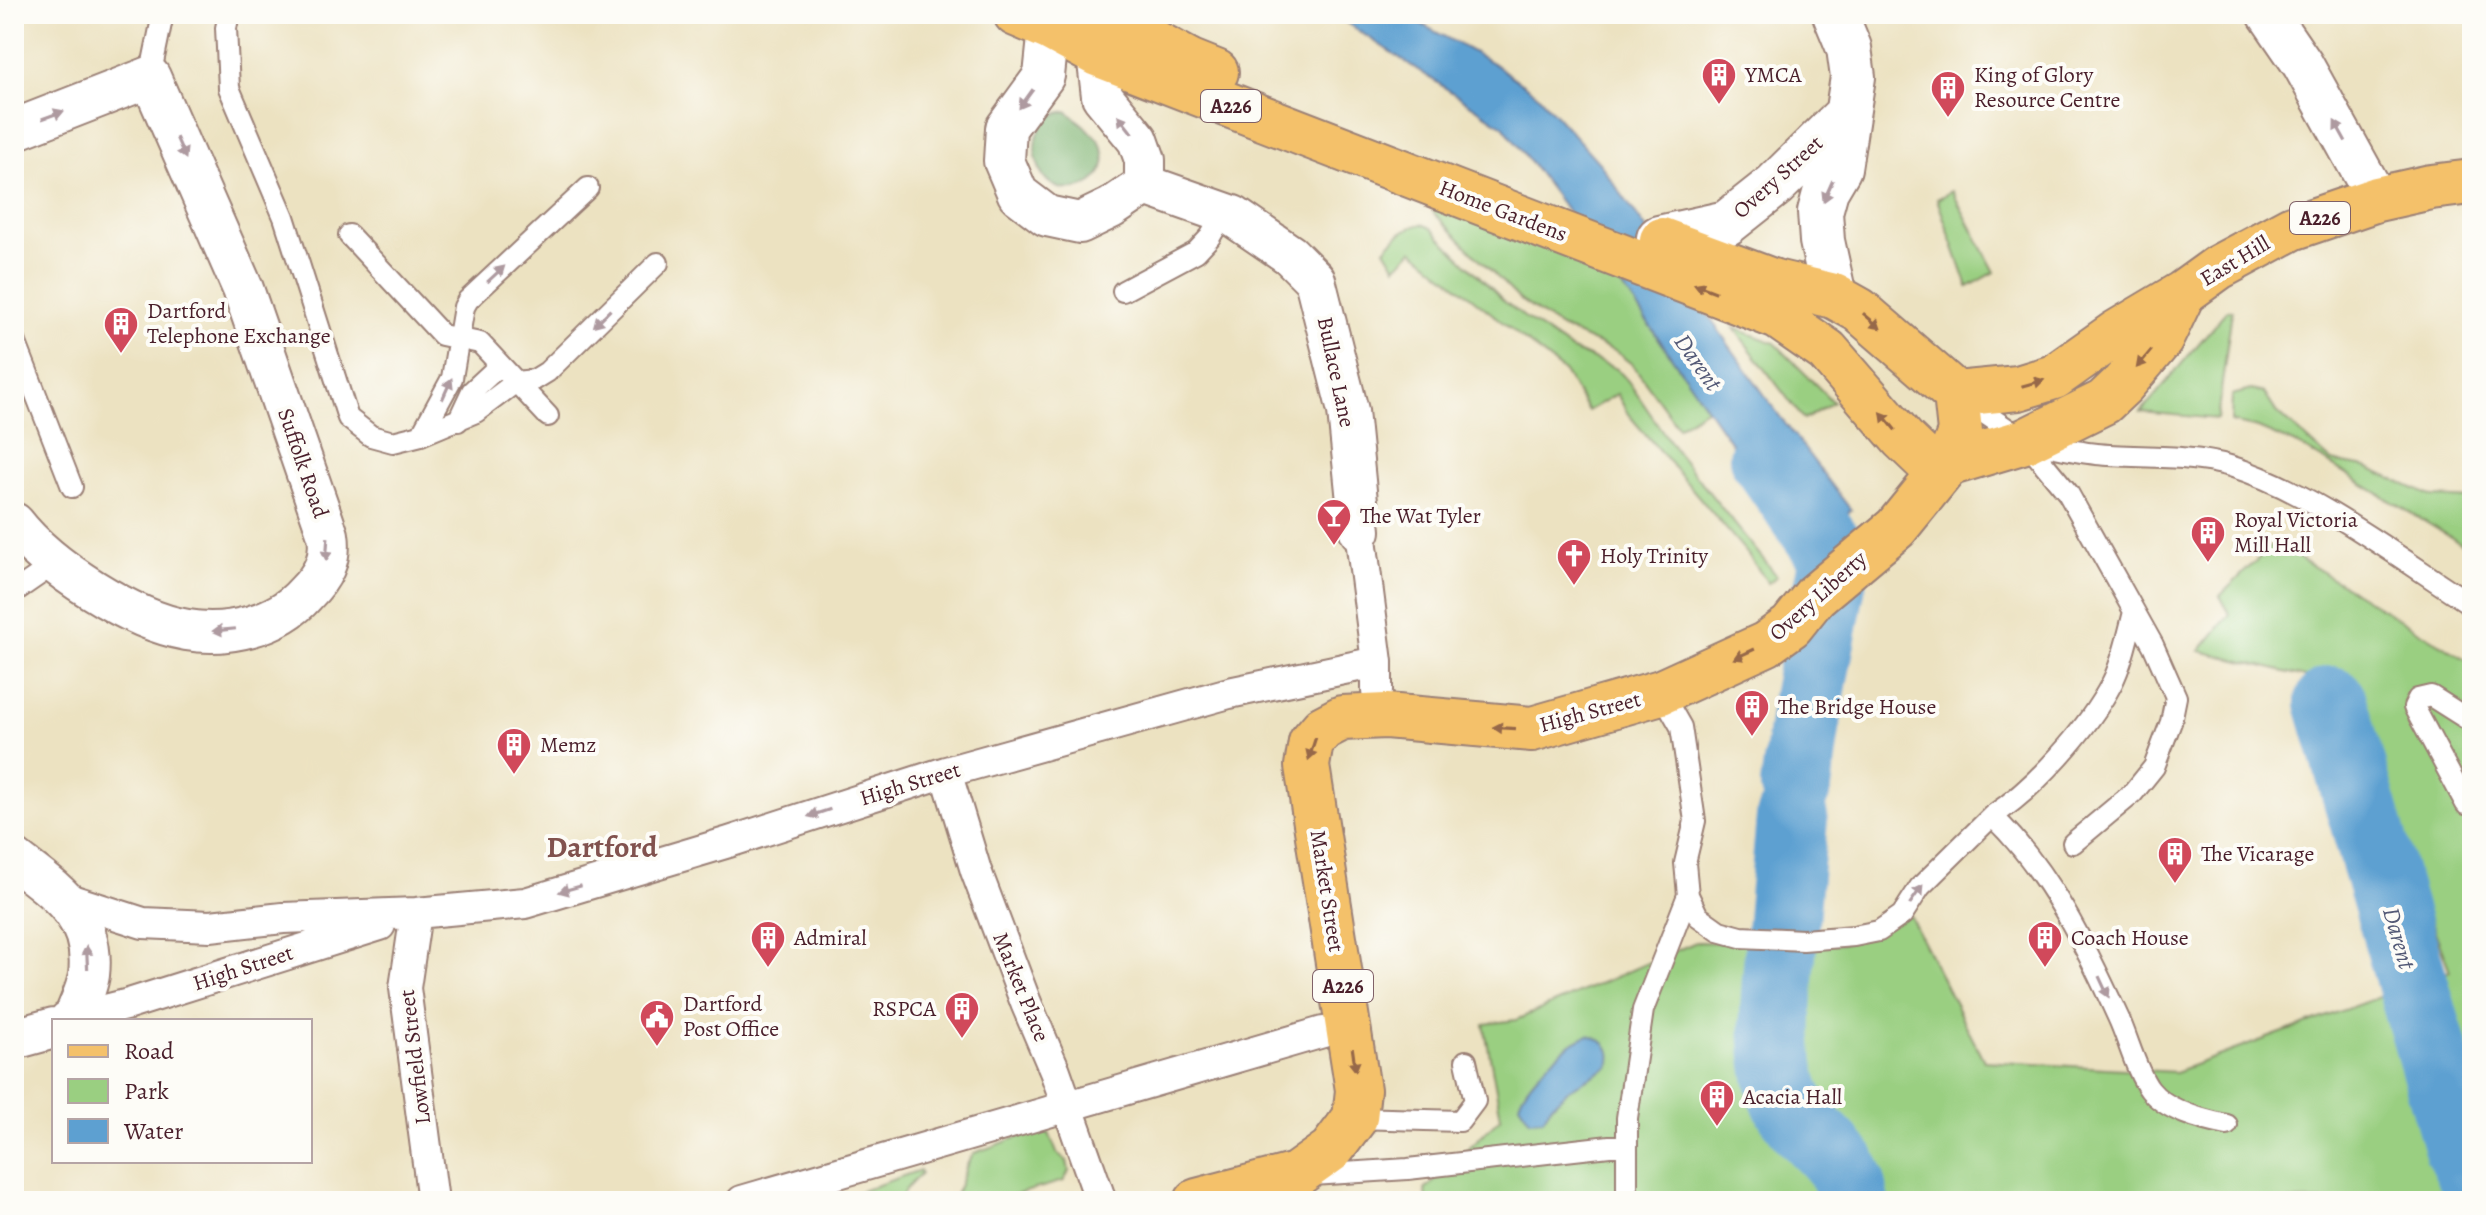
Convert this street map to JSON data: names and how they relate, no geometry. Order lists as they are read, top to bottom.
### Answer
{
  "streets": {
    "main road": [
      "A226",
      "Home Gardens",
      "East Hill",
      "Overy Liberty",
      "High Street",
      "Market Street"
    ],
    "street": [
      "Overy Street",
      "Bullace Lane",
      "Suffolk Road",
      "Market Place",
      "Lowfield Street"
    ]
  },
  "crossings": [
    ["A226", "Home Gardens"],
    ["A226", "East Hill"],
    ["A226", "Overy Liberty"],
    ["Overy Street", "Home Gardens"],
    ["Home Gardens", "East Hill"],
    ["Home Gardens", "Overy Liberty"],
    ["East Hill", "Overy Liberty"],
    ["Bullace Lane", "High Street"],
    ["Bullace Lane", "Market Street"],
    ["Overy Liberty", "High Street"],
    ["High Street", "Market Street"],
    ["High Street", "Market Place"],
    ["High Street", "Lowfield Street"]
  ],
  "one_way": ["Overy Liberty", "High Street", "Market Street"],
  "districts": ["Dartford"],
  "water": ["Darent"],
  "places": {
    "building": [
      "YMCA",
      "King of Glory Resource Centre",
      "Dartford Telephone Exchange",
      "Royal Victoria Mill Hall",
      "The Bridge House",
      "Memz",
      "The Vicarage",
      "Admiral",
      "Coach House",
      "RSPCA",
      "Acacia Hall"
    ],
    "bar": ["The Wat Tyler"],
    "church": ["Holy Trinity"],
    "public building": ["Dartford Post Office"]
  },
  "legend": ["Road", "Park", "Water"]
}
